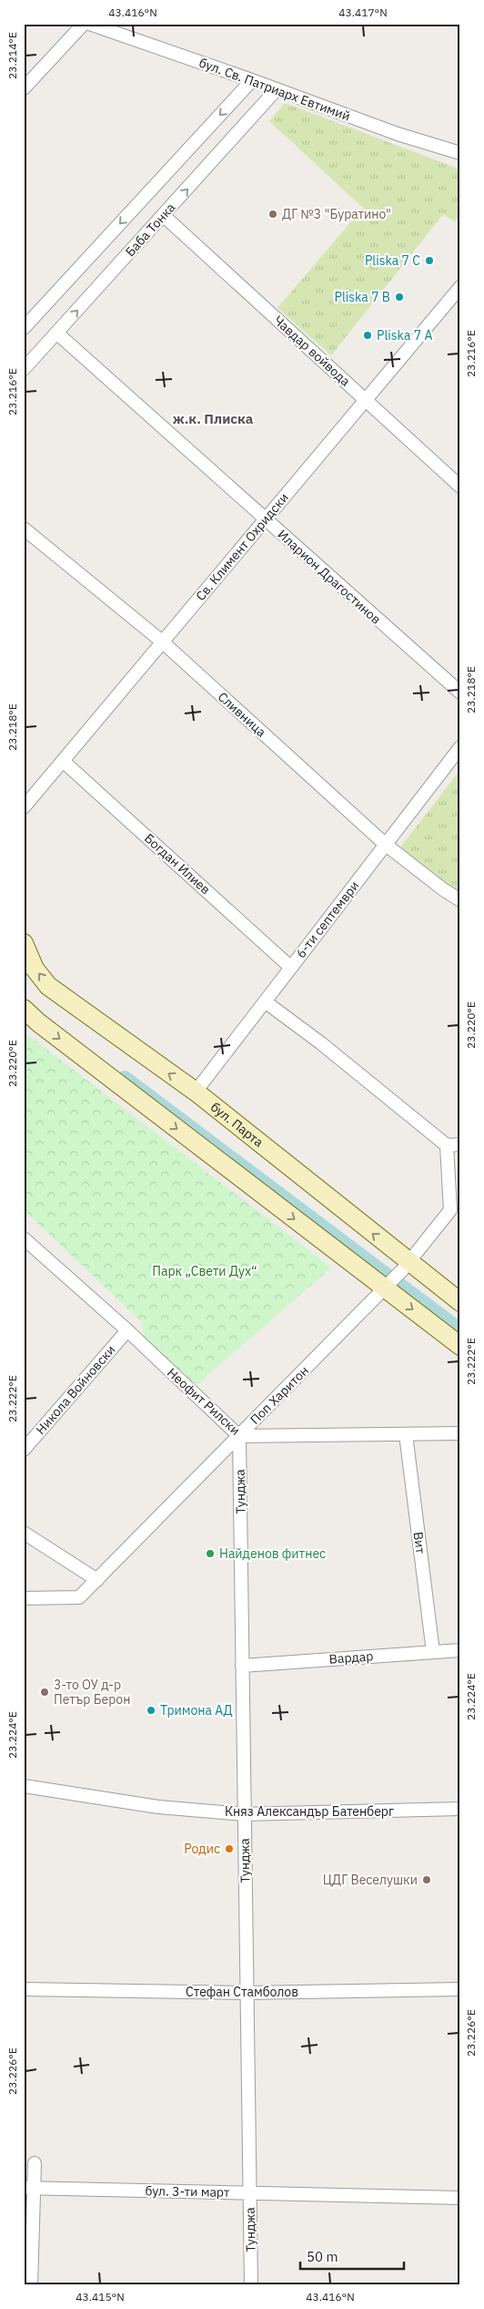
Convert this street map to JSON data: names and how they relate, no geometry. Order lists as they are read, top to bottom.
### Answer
{
  "streets": {
    "main road": ["бул. Парта"],
    "street": [
      "бул. Св. Патриарх Евтимий",
      "Баба Тонка",
      "Чавдар войвода",
      "Св. Климент Охридски",
      "Иларион Драгостинов",
      "Сливница",
      "Богдан Илиев",
      "6-ти септември",
      "Никола Войновски",
      "Поп Харитон",
      "Неофит Рилски",
      "Тунджа",
      "Вит",
      "Вардар",
      "Княз Александър Батенберг",
      "Стефан Стамболов",
      "бул. 3-ти март"
    ]
  },
  "crossings": [
    ["бул. Св. Патриарх Евтимий", "Баба Тонка"],
    ["Баба Тонка", "Чавдар войвода"],
    ["Баба Тонка", "Иларион Драгостинов"],
    ["Чавдар войвода", "Св. Климент Охридски"],
    ["Св. Климент Охридски", "Иларион Драгостинов"],
    ["Св. Климент Охридски", "Сливница"],
    ["Св. Климент Охридски", "Богдан Илиев"],
    ["Сливница", "6-ти септември"],
    ["Богдан Илиев", "6-ти септември"],
    ["6-ти септември", "бул. Парта"],
    ["бул. Парта", "Поп Харитон"],
    ["Никола Войновски", "Неофит Рилски"],
    ["Поп Харитон", "Неофит Рилски"],
    ["Поп Харитон", "Тунджа"],
    ["Неофит Рилски", "Тунджа"],
    ["Неофит Рилски", "Вит"],
    ["Тунджа", "Вардар"],
    ["Тунджа", "Княз Александър Батенберг"],
    ["Тунджа", "Стефан Стамболов"],
    ["Тунджа", "бул. 3-ти март"],
    ["Вит", "Вардар"]
  ],
  "districts": ["ж.к. Плиска"],
  "parks": ["Парк „Свети Дух“"],
  "places": [
    "ДГ №3 \"Буратино\"",
    "Pliska 7 C",
    "Pliska 7 B",
    "Pliska 7 A",
    "Найденов фитнес",
    "3-то ОУ д-р Петър Берон",
    "Тримона АД",
    "Родис",
    "ЦДГ Веселушки"
  ],
  "scale_bar": "50 m",
  "coordinates": [
    "43.416°N",
    "43.417°N",
    "23.214°E",
    "23.216°E",
    "23.218°E",
    "23.220°E",
    "23.222°E",
    "23.224°E",
    "23.226°E",
    "43.415°N"
  ]
}
